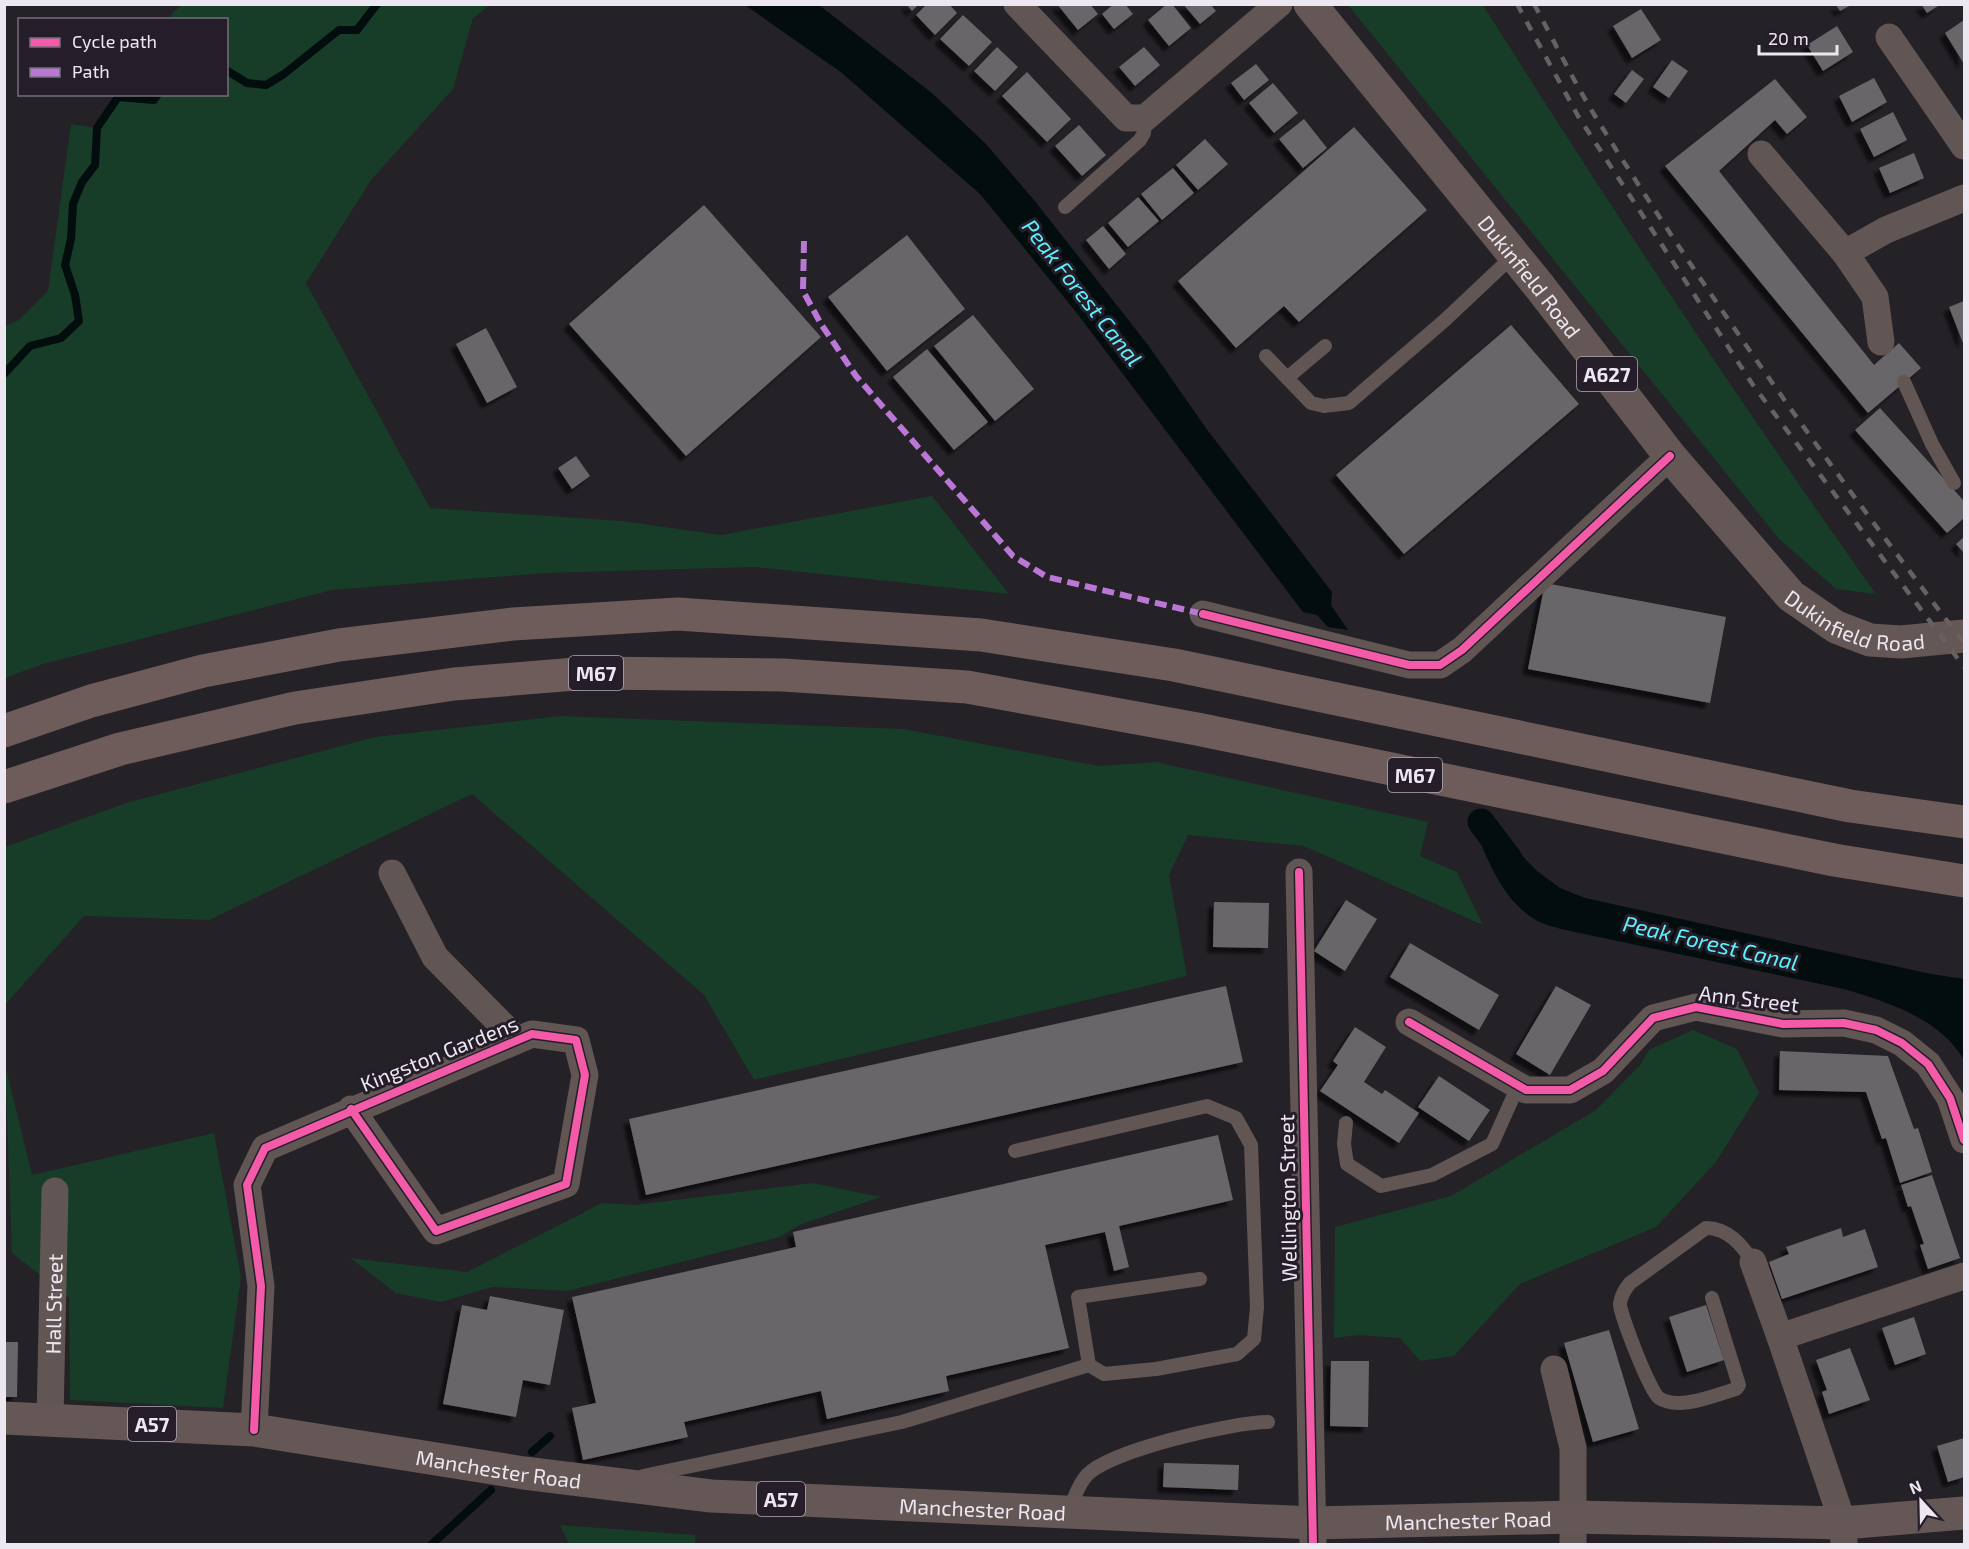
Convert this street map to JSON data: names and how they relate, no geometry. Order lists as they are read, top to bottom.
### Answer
{
  "streets": {
    "highway": ["M67"],
    "main road": [
      "Dukinfield Road",
      "A627",
      "A57",
      "Manchester Road"
    ],
    "street": [
      "Ann Street",
      "Kingston Gardens",
      "Wellington Street",
      "Hall Street"
    ]
  },
  "crossings": [
    ["Kingston Gardens", "Manchester Road"],
    ["Wellington Street", "Manchester Road"],
    ["Hall Street", "Manchester Road"]
  ],
  "water": ["Peak Forest Canal"],
  "legend": ["Cycle path", "Path"],
  "scale_bar": "20 m",
  "north": "top"
}
